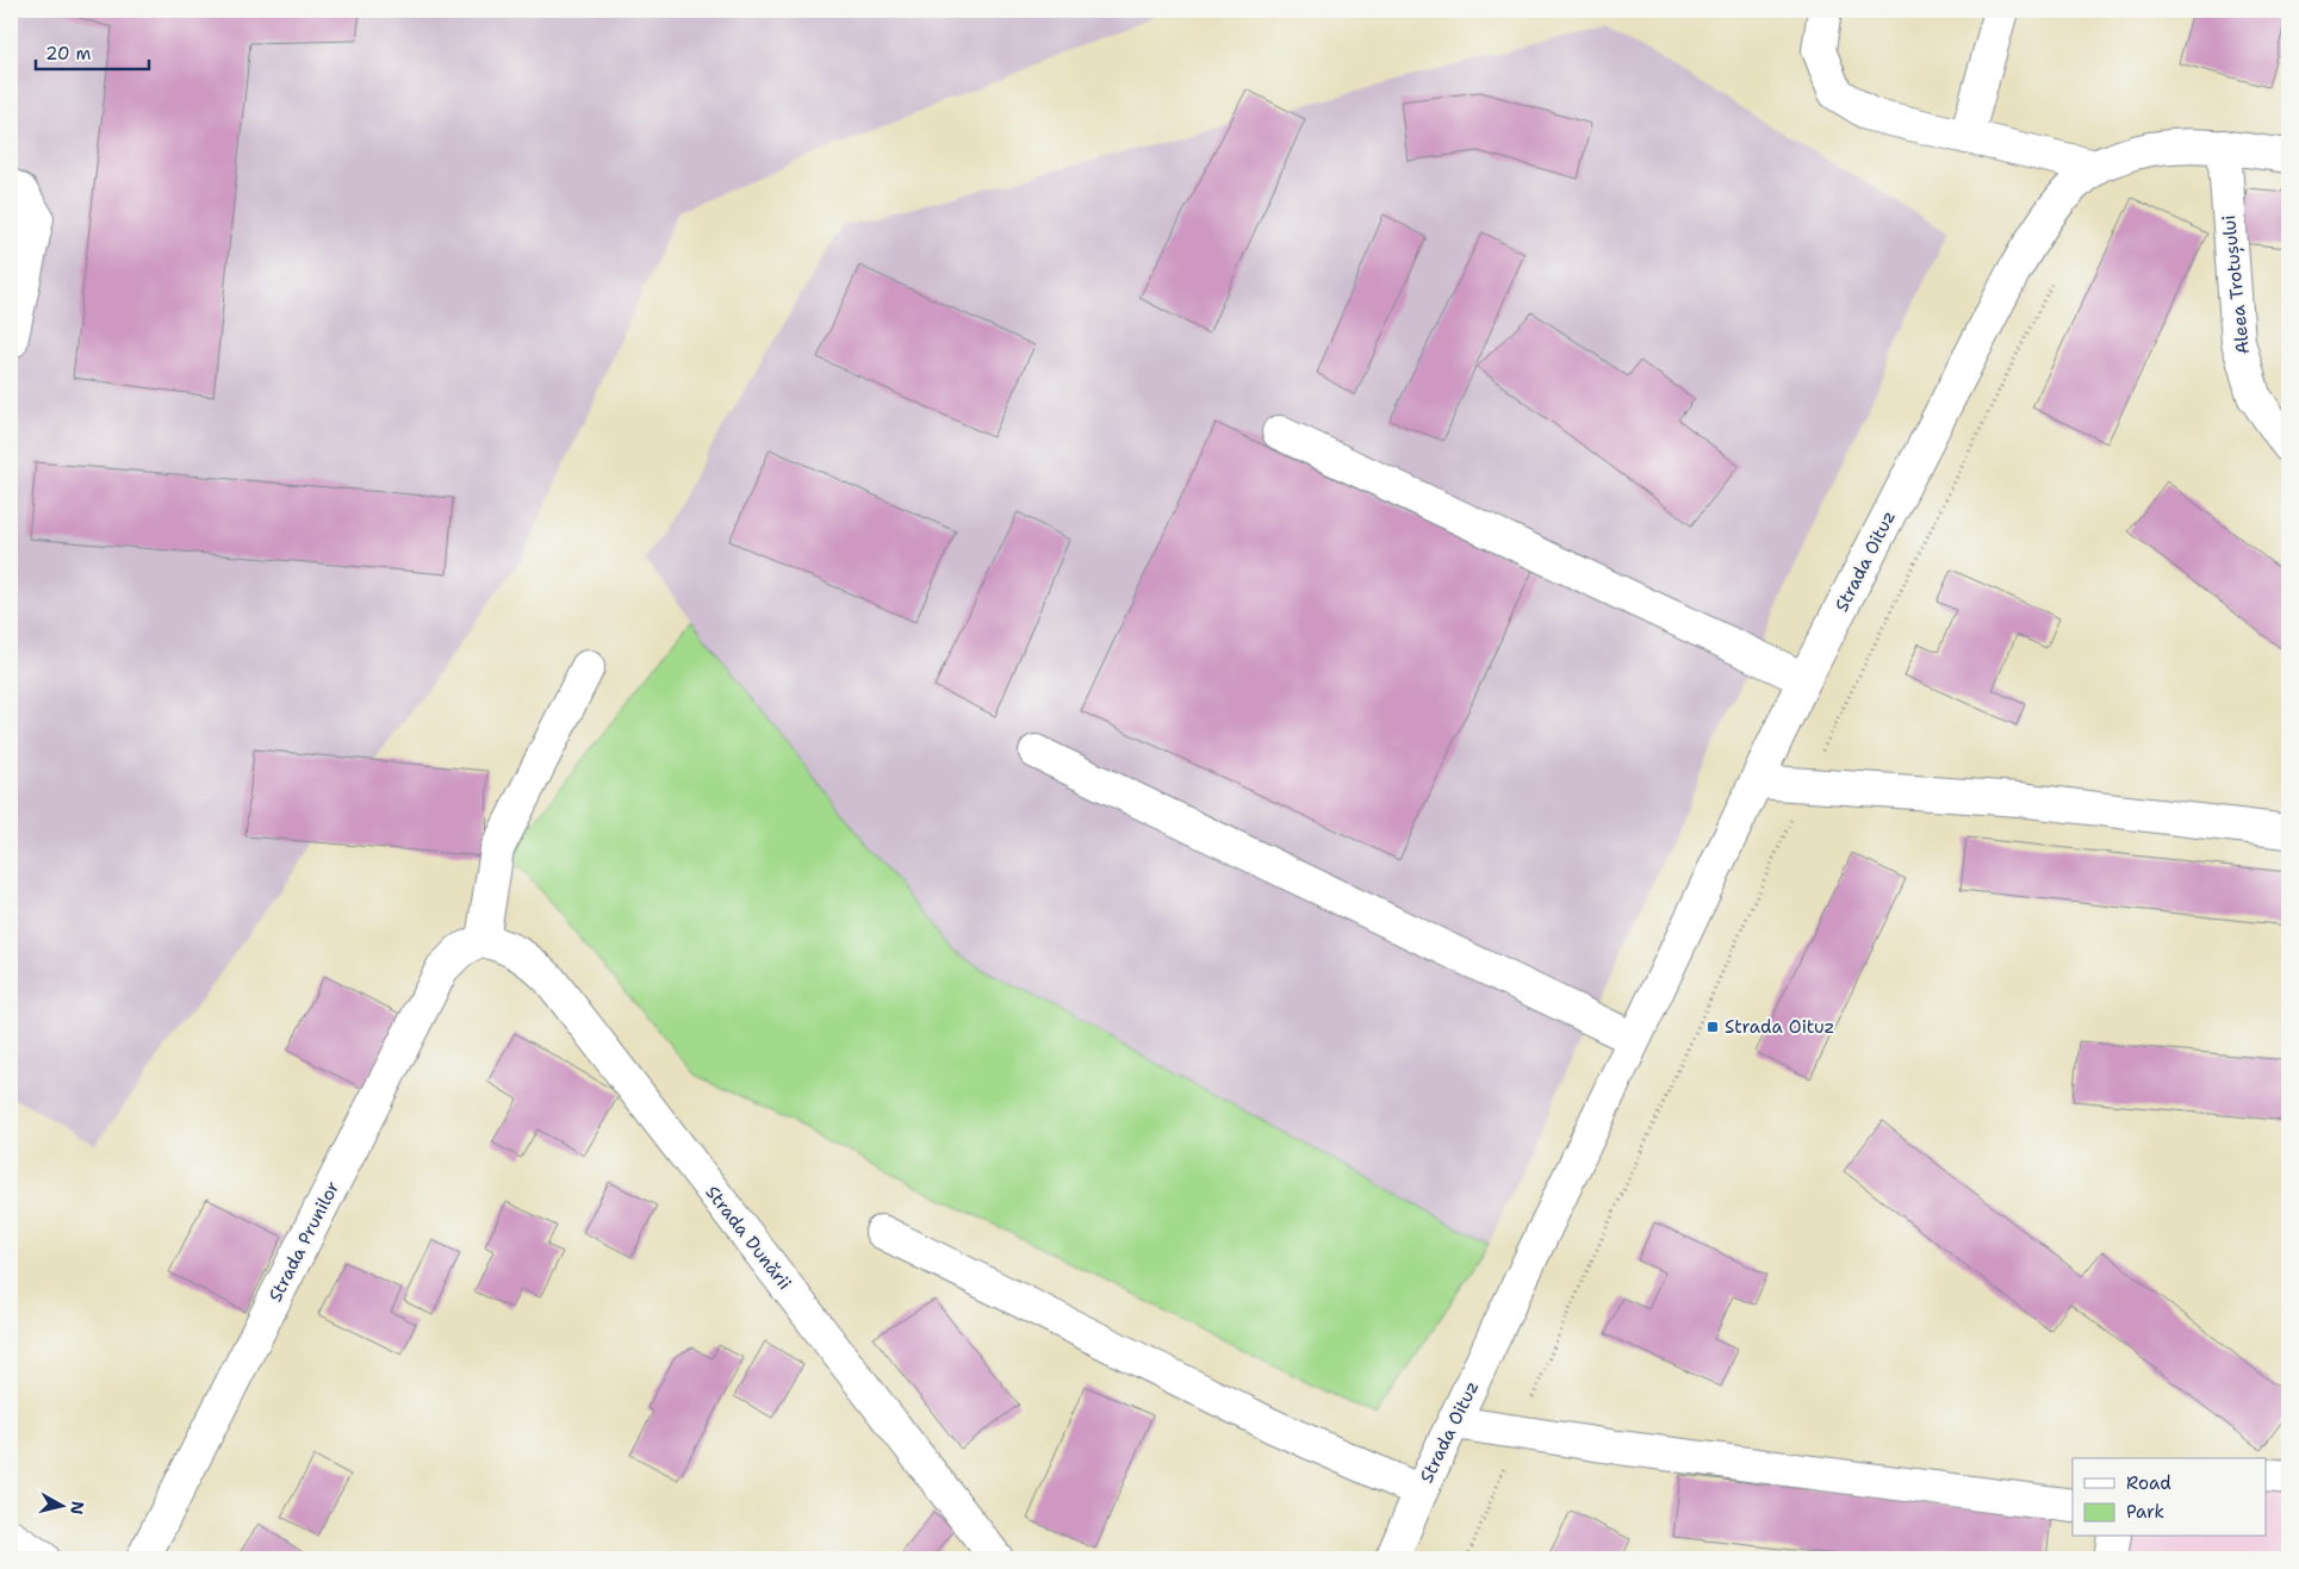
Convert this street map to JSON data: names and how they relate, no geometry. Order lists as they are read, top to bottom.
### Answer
{
  "streets": {
    "street": [
      "Aleea Trotușului",
      "Strada Oituz",
      "Strada Dunării",
      "Strada Prunilor"
    ]
  },
  "crossings": [
    ["Aleea Trotușului", "Strada Oituz"],
    ["Strada Dunării", "Strada Prunilor"]
  ],
  "places": {
    "transit": ["Strada Oituz"]
  },
  "legend": ["Road", "Park"],
  "scale_bar": "20 m",
  "north": "right"
}
